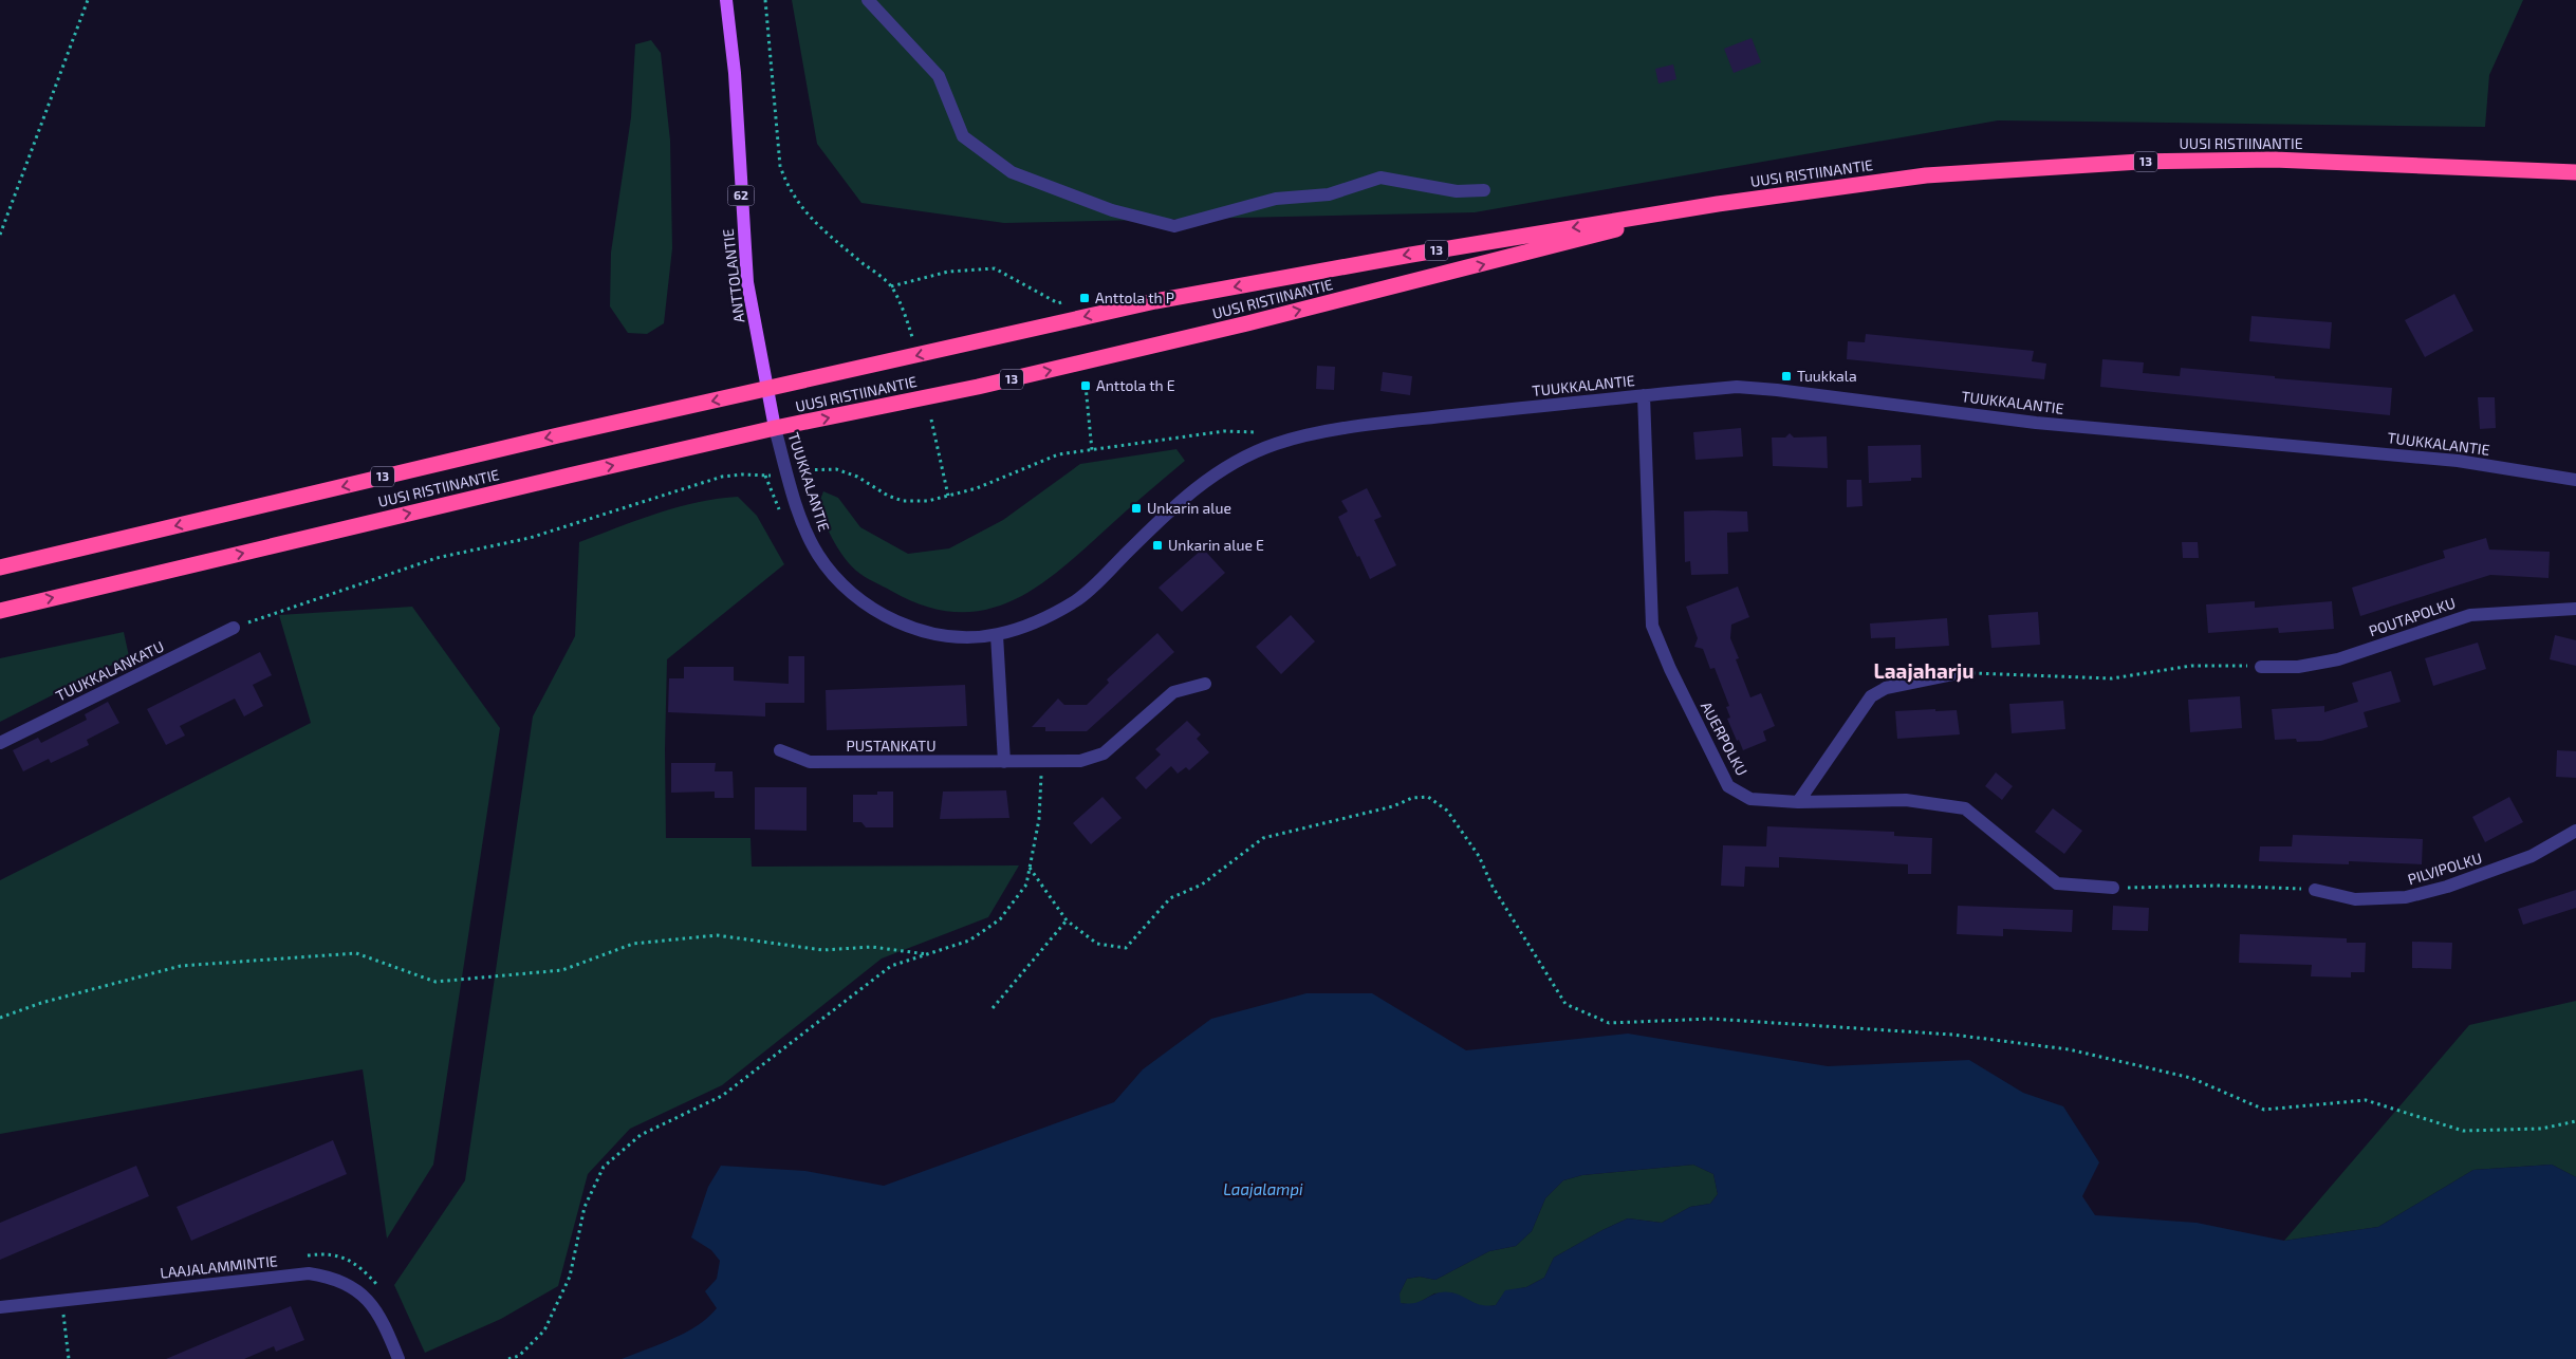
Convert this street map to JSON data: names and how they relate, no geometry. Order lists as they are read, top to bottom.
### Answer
{
  "streets": {
    "highway": ["UUSI RISTIINANTIE", "13"],
    "main road": ["62", "ANTTOLANTIE"],
    "street": [
      "TUUKKALANTIE",
      "POUTAPOLKU",
      "TUUKKALANKATU",
      "AUERPOLKU",
      "PUSTANKATU",
      "PILVIPOLKU",
      "LAAJALAMMINTIE"
    ]
  },
  "crossings": [
    ["UUSI RISTIINANTIE", "62"],
    ["UUSI RISTIINANTIE", "ANTTOLANTIE"],
    ["UUSI RISTIINANTIE", "TUUKKALANTIE"],
    ["62", "ANTTOLANTIE"],
    ["62", "TUUKKALANTIE"],
    ["TUUKKALANTIE", "AUERPOLKU"]
  ],
  "districts": ["Laajaharju"],
  "water": ["Laajalampi"],
  "places": {
    "transit": [
      "Anttola th P",
      "Tuukkala",
      "Anttola th E",
      "Unkarin alue",
      "Unkarin alue E"
    ]
  }
}
